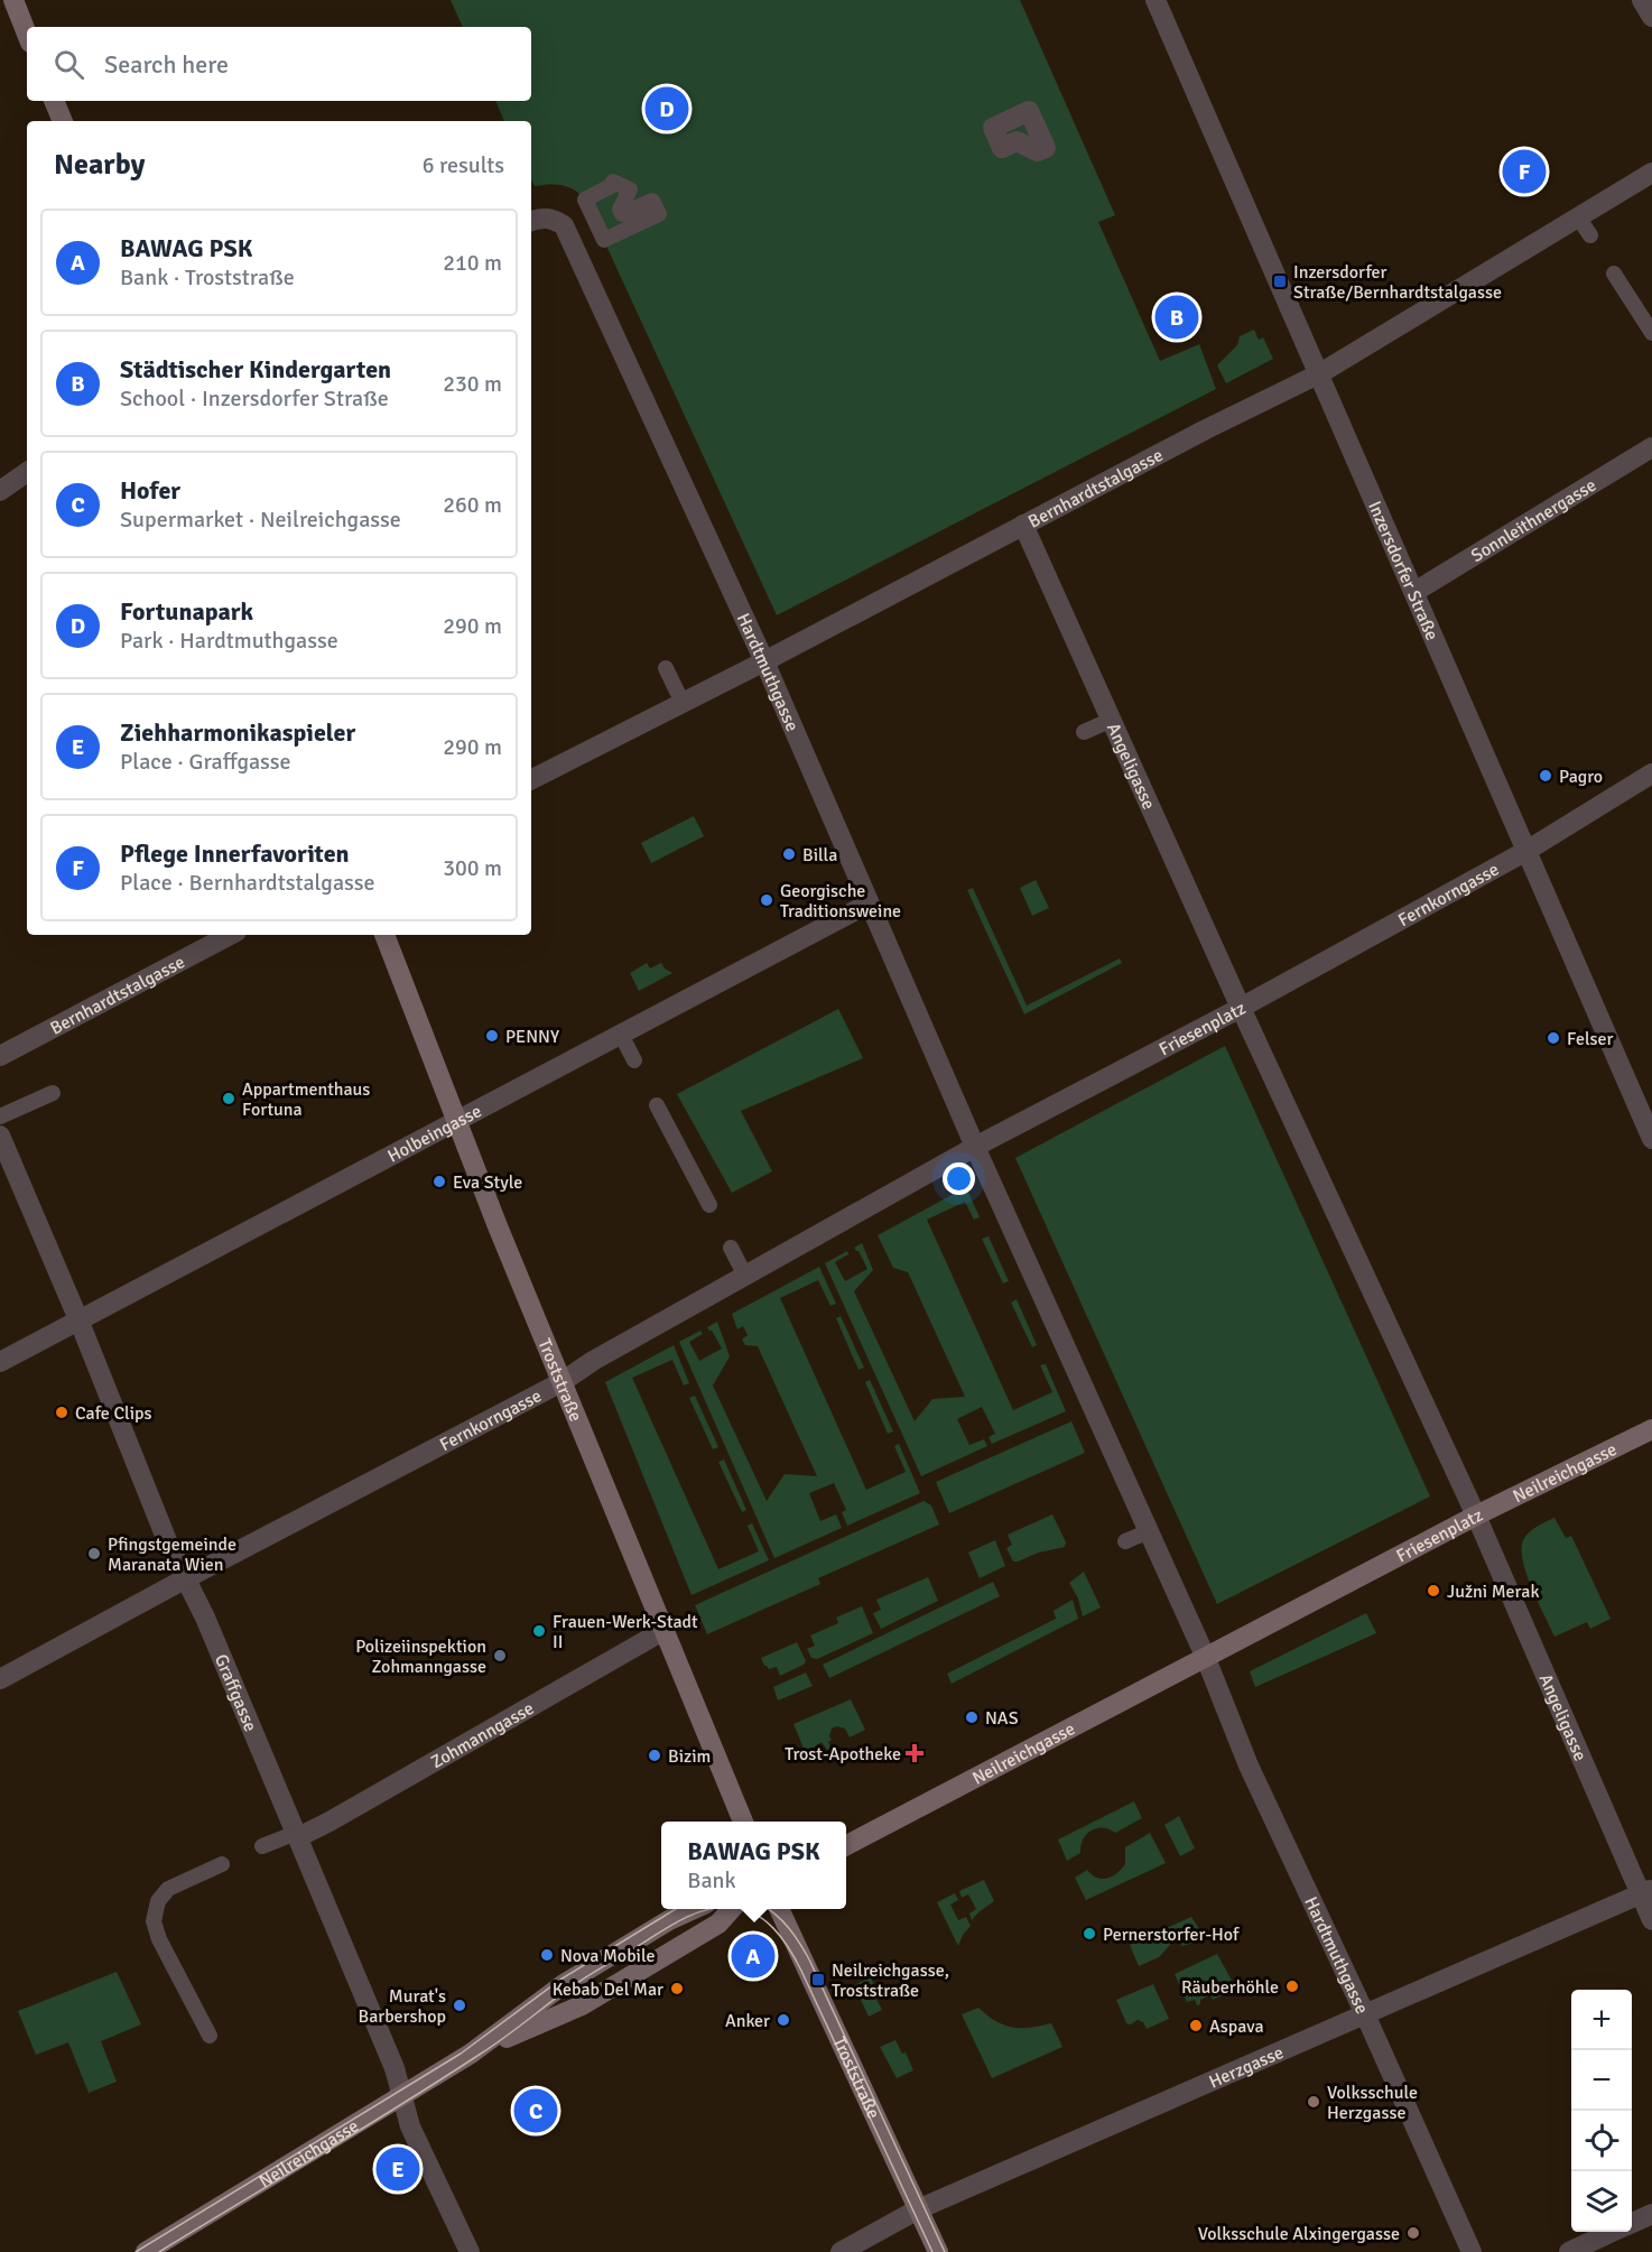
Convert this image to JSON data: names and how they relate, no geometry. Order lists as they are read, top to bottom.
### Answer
{
  "streets": {
    "street": [
      "Bernhardtstalgasse",
      "Sonnleithnergasse",
      "Inzersdorfer Straße",
      "Hardtmuthgasse",
      "Angeligasse",
      "Fernkorngasse",
      "Friesenplatz",
      "Holbeingasse",
      "Troststraße",
      "Neilreichgasse",
      "Graffgasse",
      "Zohmanngasse",
      "Herzgasse"
    ]
  },
  "crossings": [
    ["Bernhardtstalgasse", "Inzersdorfer Straße"],
    ["Bernhardtstalgasse", "Hardtmuthgasse"],
    ["Bernhardtstalgasse", "Angeligasse"],
    ["Sonnleithnergasse", "Inzersdorfer Straße"],
    ["Inzersdorfer Straße", "Fernkorngasse"],
    ["Hardtmuthgasse", "Fernkorngasse"],
    ["Hardtmuthgasse", "Friesenplatz"],
    ["Hardtmuthgasse", "Holbeingasse"],
    ["Hardtmuthgasse", "Neilreichgasse"],
    ["Hardtmuthgasse", "Herzgasse"],
    ["Angeligasse", "Fernkorngasse"],
    ["Angeligasse", "Friesenplatz"],
    ["Angeligasse", "Neilreichgasse"],
    ["Angeligasse", "Herzgasse"],
    ["Fernkorngasse", "Friesenplatz"],
    ["Fernkorngasse", "Troststraße"],
    ["Fernkorngasse", "Graffgasse"],
    ["Friesenplatz", "Neilreichgasse"],
    ["Holbeingasse", "Troststraße"],
    ["Holbeingasse", "Graffgasse"],
    ["Troststraße", "Zohmanngasse"],
    ["Troststraße", "Herzgasse"],
    ["Neilreichgasse", "Graffgasse"],
    ["Graffgasse", "Zohmanngasse"]
  ],
  "places": {
    "transit": ["Inzersdorfer Straße/Bernhardtstalgasse", "Neilreichgasse, Troststraße"],
    "other": [
      "Pagro",
      "Billa",
      "Georgische Traditionsweine",
      "PENNY",
      "Felser",
      "Appartmenthaus Fortuna",
      "Eva Style",
      "Cafe Clips",
      "Pfingstgemeinde Maranata Wien",
      "Južni Merak",
      "Frauen-Werk-Stadt II",
      "Polizeiinspektion Zohmanngasse",
      "NAS",
      "Bizim",
      "Pernerstorfer-Hof",
      "Nova Mobile",
      "Räuberhöhle",
      "Kebab Del Mar",
      "Murat's Barbershop",
      "Anker",
      "Aspava",
      "Volksschule Herzgasse",
      "Volksschule Alxingergasse"
    ],
    "health": ["Trost-Apotheke"]
  },
  "page": {
    "search": "Search here",
    "pins": [
      "D",
      "F",
      "B",
      "A",
      "C",
      "E"
    ],
    "heading": ["Nearby", "6 results"],
    "list": [
      {
        "mark": "A",
        "name": "BAWAG PSK",
        "note": "Bank · Troststraße",
        "value": "210 m"
      },
      {
        "mark": "B",
        "name": "Städtischer Kindergarten",
        "note": "School · Inzersdorfer Straße",
        "value": "230 m"
      },
      {
        "mark": "C",
        "name": "Hofer",
        "note": "Supermarket · Neilreichgasse",
        "value": "260 m"
      },
      {
        "mark": "D",
        "name": "Fortunapark",
        "note": "Park · Hardtmuthgasse",
        "value": "290 m"
      },
      {
        "mark": "E",
        "name": "Ziehharmonikaspieler",
        "note": "Place · Graffgasse",
        "value": "290 m"
      },
      {
        "mark": "F",
        "name": "Pflege Innerfavoriten",
        "note": "Place · Bernhardtstalgasse",
        "value": "300 m"
      }
    ],
    "popup": ["BAWAG PSK", "Bank"],
    "map_buttons": ["+", "−"]
  }
}
